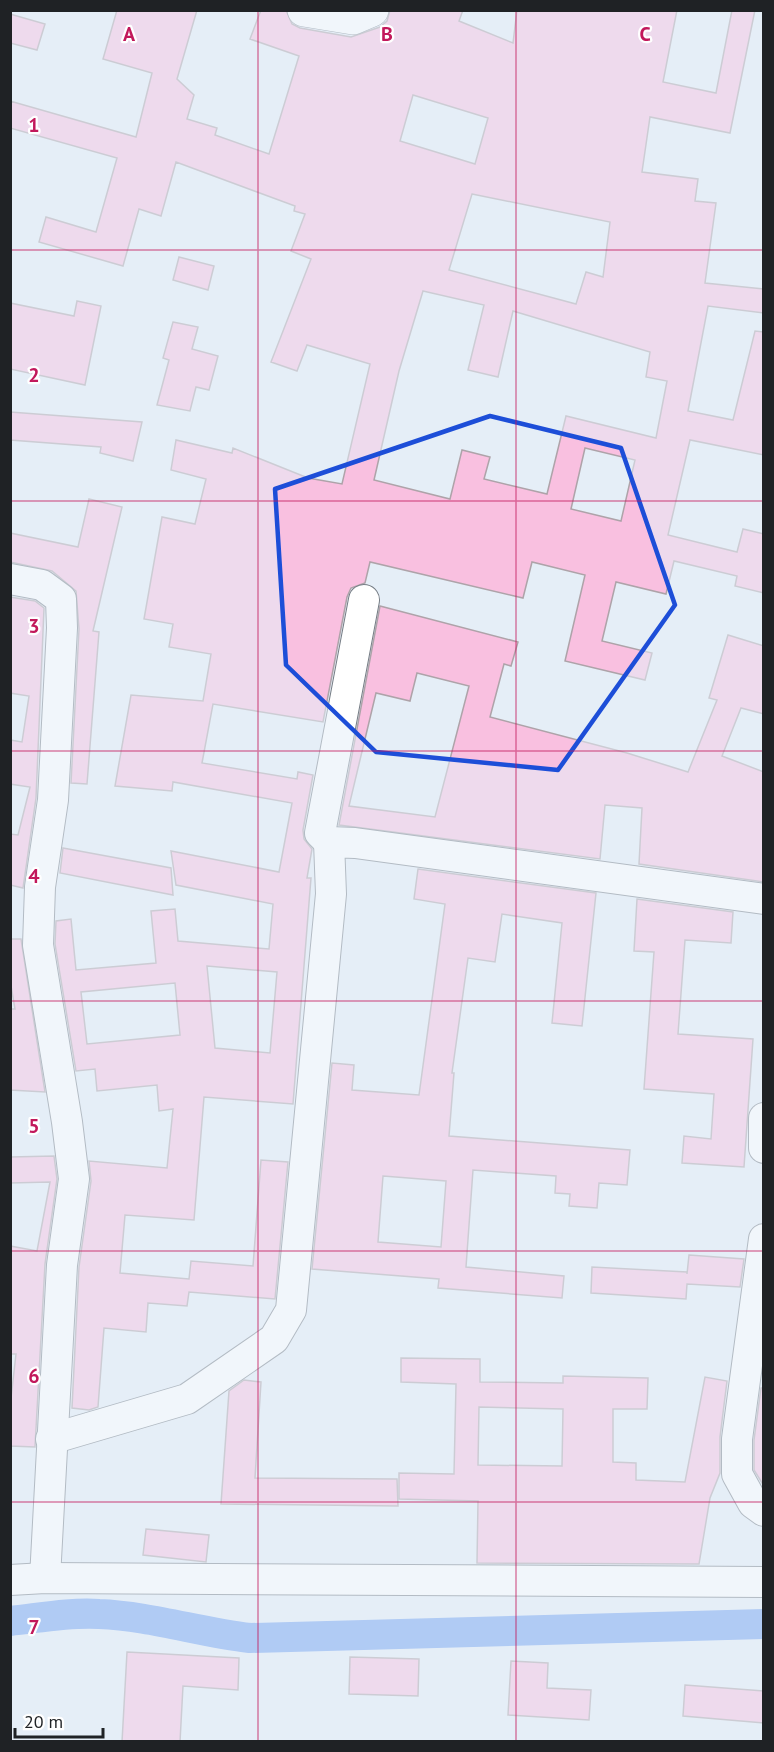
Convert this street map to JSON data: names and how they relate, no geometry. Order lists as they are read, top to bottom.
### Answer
{
  "scale_bar": "20 m",
  "grid": {
    "columns": ["A", "B", "C"],
    "rows": [
      "1",
      "2",
      "3",
      "4",
      "5",
      "6",
      "7"
    ]
  }
}
